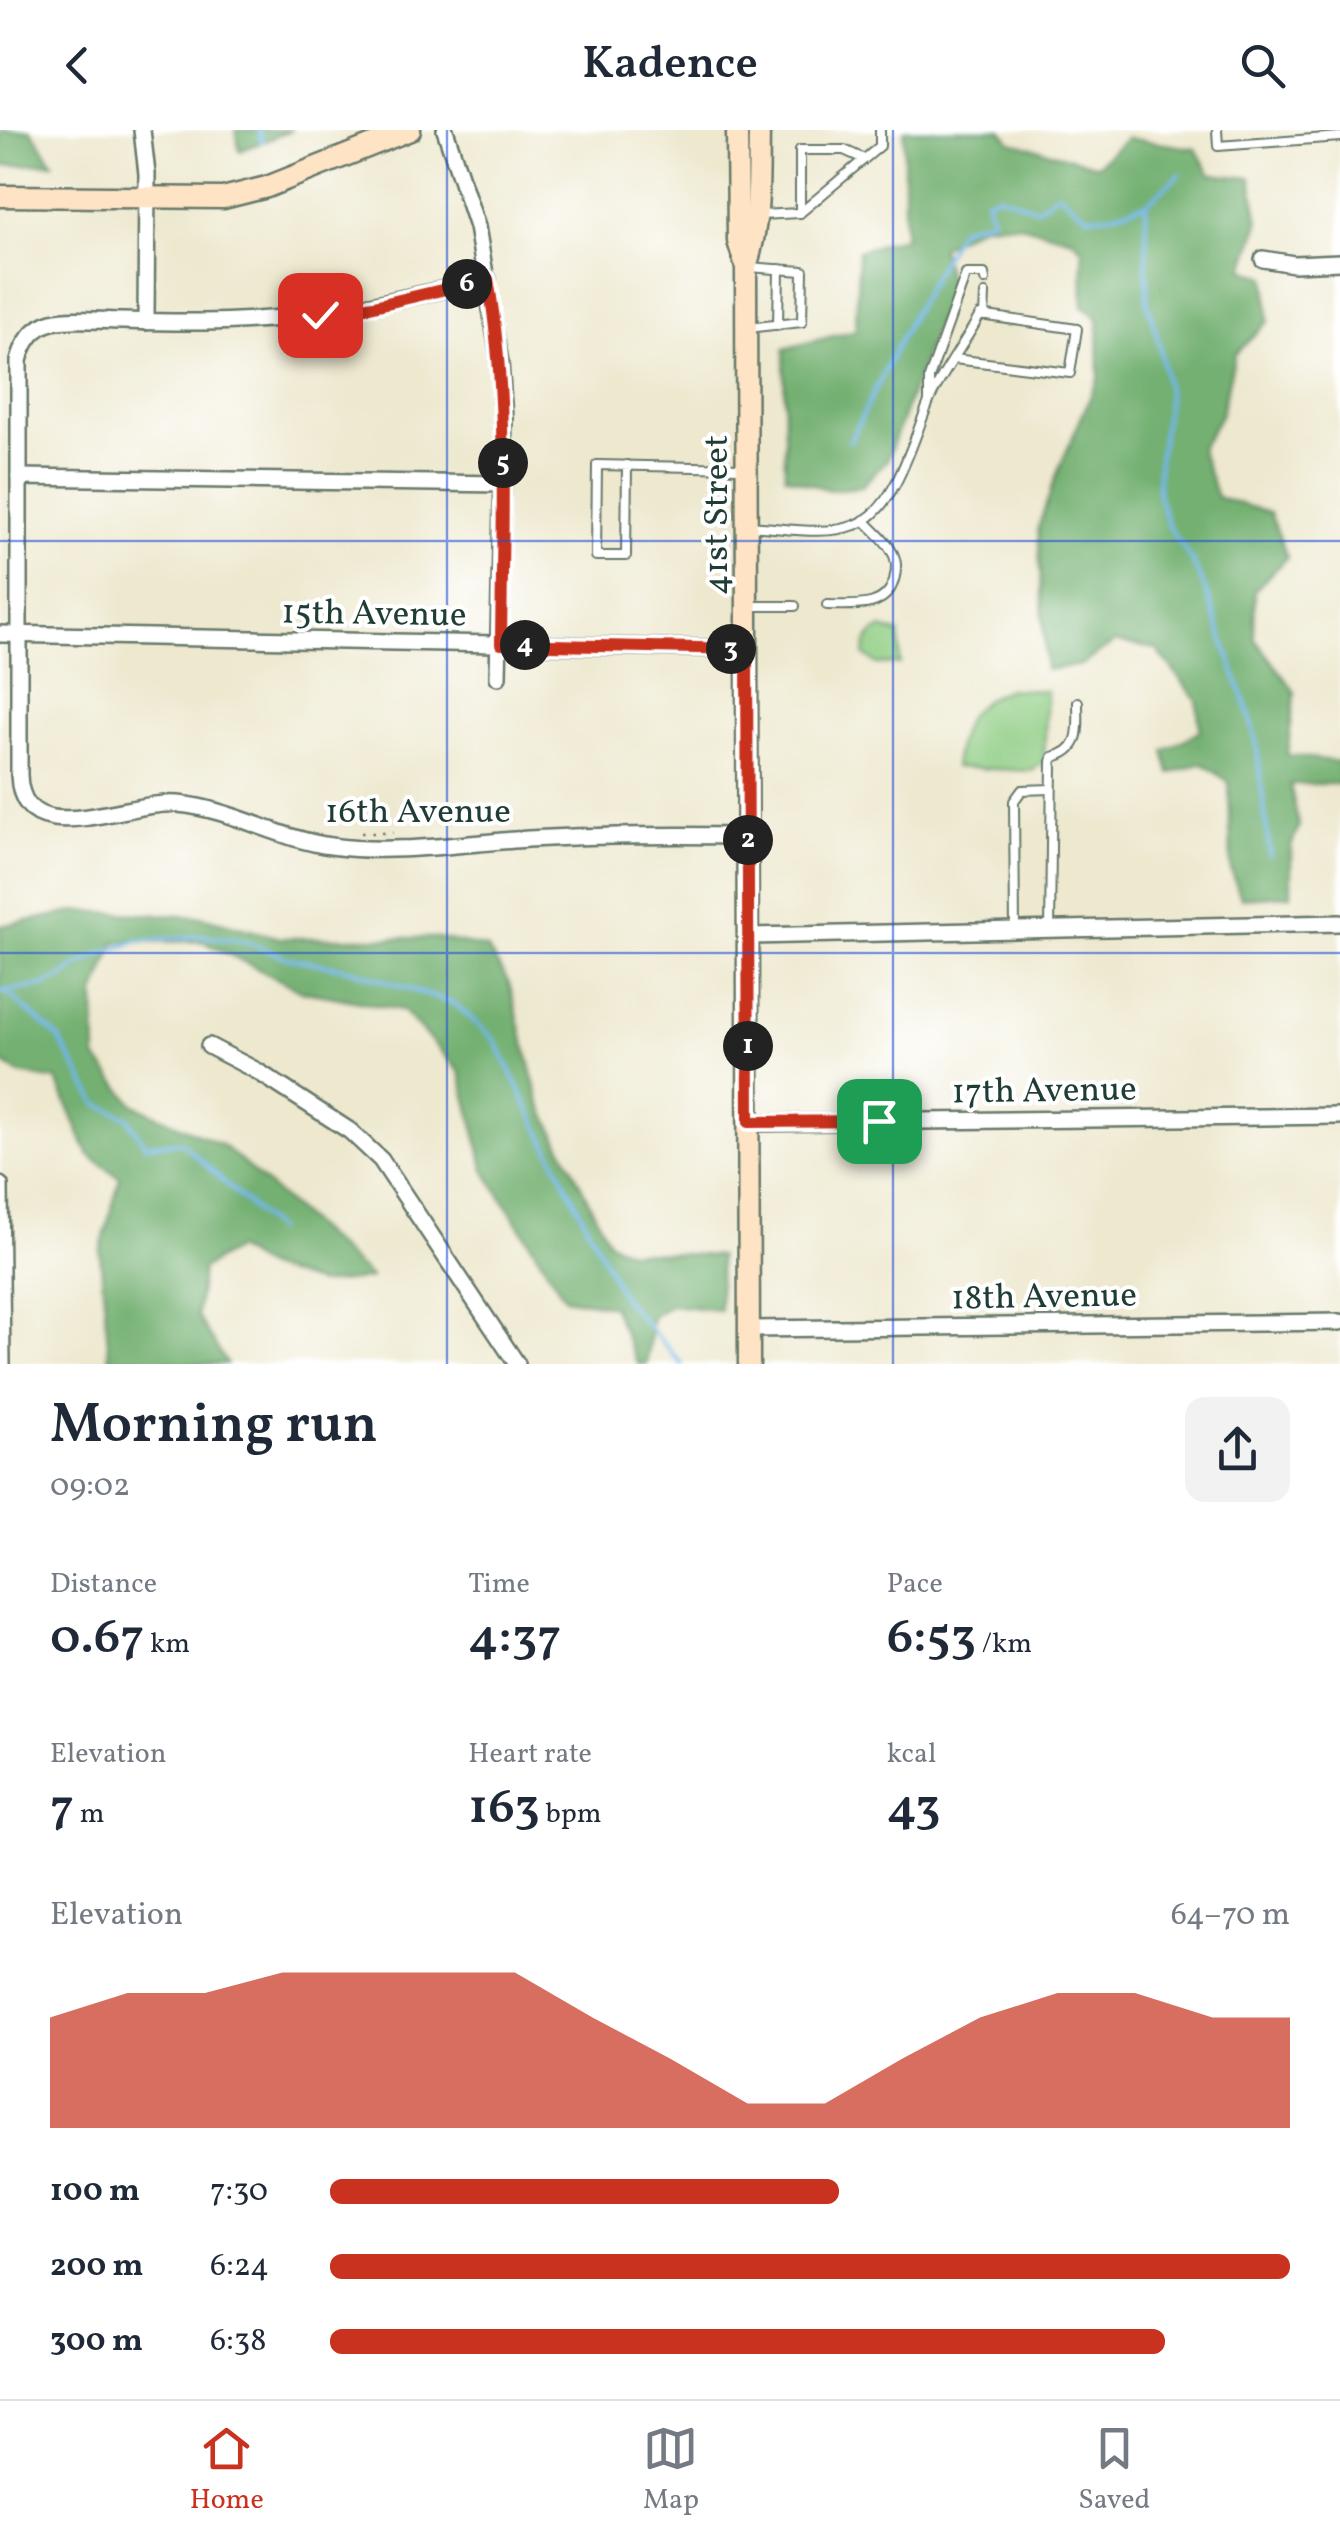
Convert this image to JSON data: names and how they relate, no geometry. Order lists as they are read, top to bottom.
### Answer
{
  "streets": {
    "street": [
      "41st Street",
      "15th Avenue",
      "16th Avenue",
      "17th Avenue",
      "18th Avenue"
    ]
  },
  "crossings": [
    ["41st Street", "15th Avenue"],
    ["41st Street", "16th Avenue"],
    ["41st Street", "17th Avenue"],
    ["41st Street", "18th Avenue"],
    ["15th Avenue", "16th Avenue"]
  ],
  "page": {
    "header": "Kadence",
    "pins": [
      "6",
      "5",
      "4",
      "3",
      "2",
      "1"
    ],
    "heading": ["Morning run", "09:02"],
    "stats": [
      ["Distance", "0.67 km"],
      ["Time", "4:37"],
      ["Pace", "6:53 /km"],
      ["Elevation", "7 m"],
      ["Heart rate", "163 bpm"],
      ["kcal", "43"]
    ],
    "chart": ["Elevation", "64–70 m"],
    "list": [
      {
        "name": "100 m",
        "note": "7:30"
      },
      {
        "name": "200 m",
        "note": "6:24"
      },
      {
        "name": "300 m",
        "note": "6:38"
      }
    ],
    "tabs": ["Home", "Map", "Saved"]
  }
}
